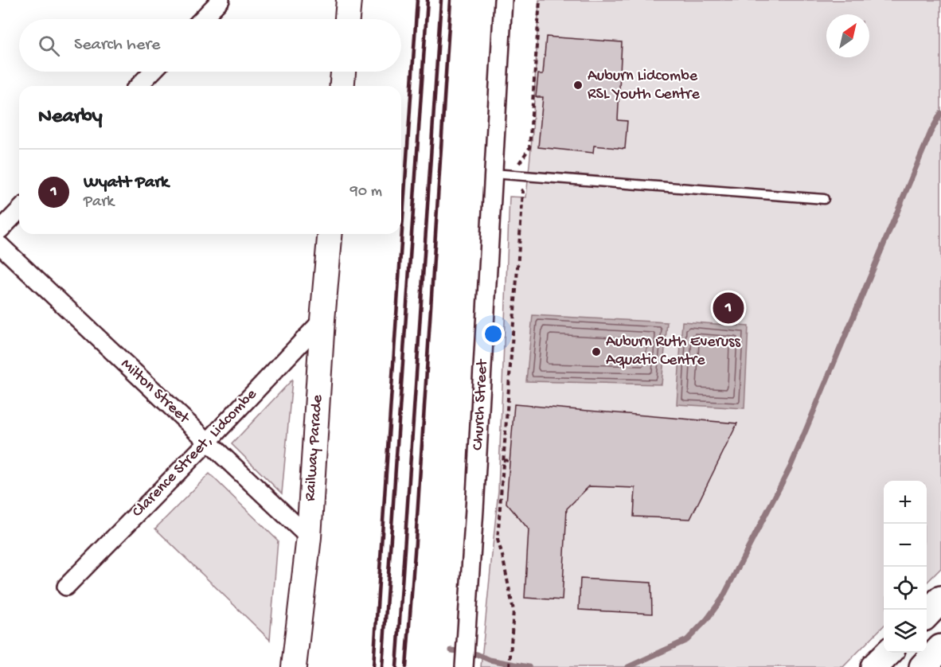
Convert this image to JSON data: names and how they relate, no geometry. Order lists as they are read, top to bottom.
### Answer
{
  "streets": {
    "street": [
      "Milton Street",
      "Church Street",
      "Railway Parade",
      "Clarence Street, Lidcombe"
    ]
  },
  "crossings": [
    ["Milton Street", "Railway Parade"],
    ["Milton Street", "Clarence Street, Lidcombe"],
    ["Railway Parade", "Clarence Street, Lidcombe"]
  ],
  "places": ["Auburn Lidcombe RSL Youth Centre", "Auburn Ruth Everuss Aquatic Centre"],
  "north": "top right",
  "page": {
    "search": "Search here",
    "heading": "Nearby",
    "list": [
      {
        "mark": "1",
        "name": "Wyatt Park",
        "note": "Park",
        "value": "90 m"
      }
    ],
    "pins": "1",
    "map_buttons": ["+", "−"]
  }
}
